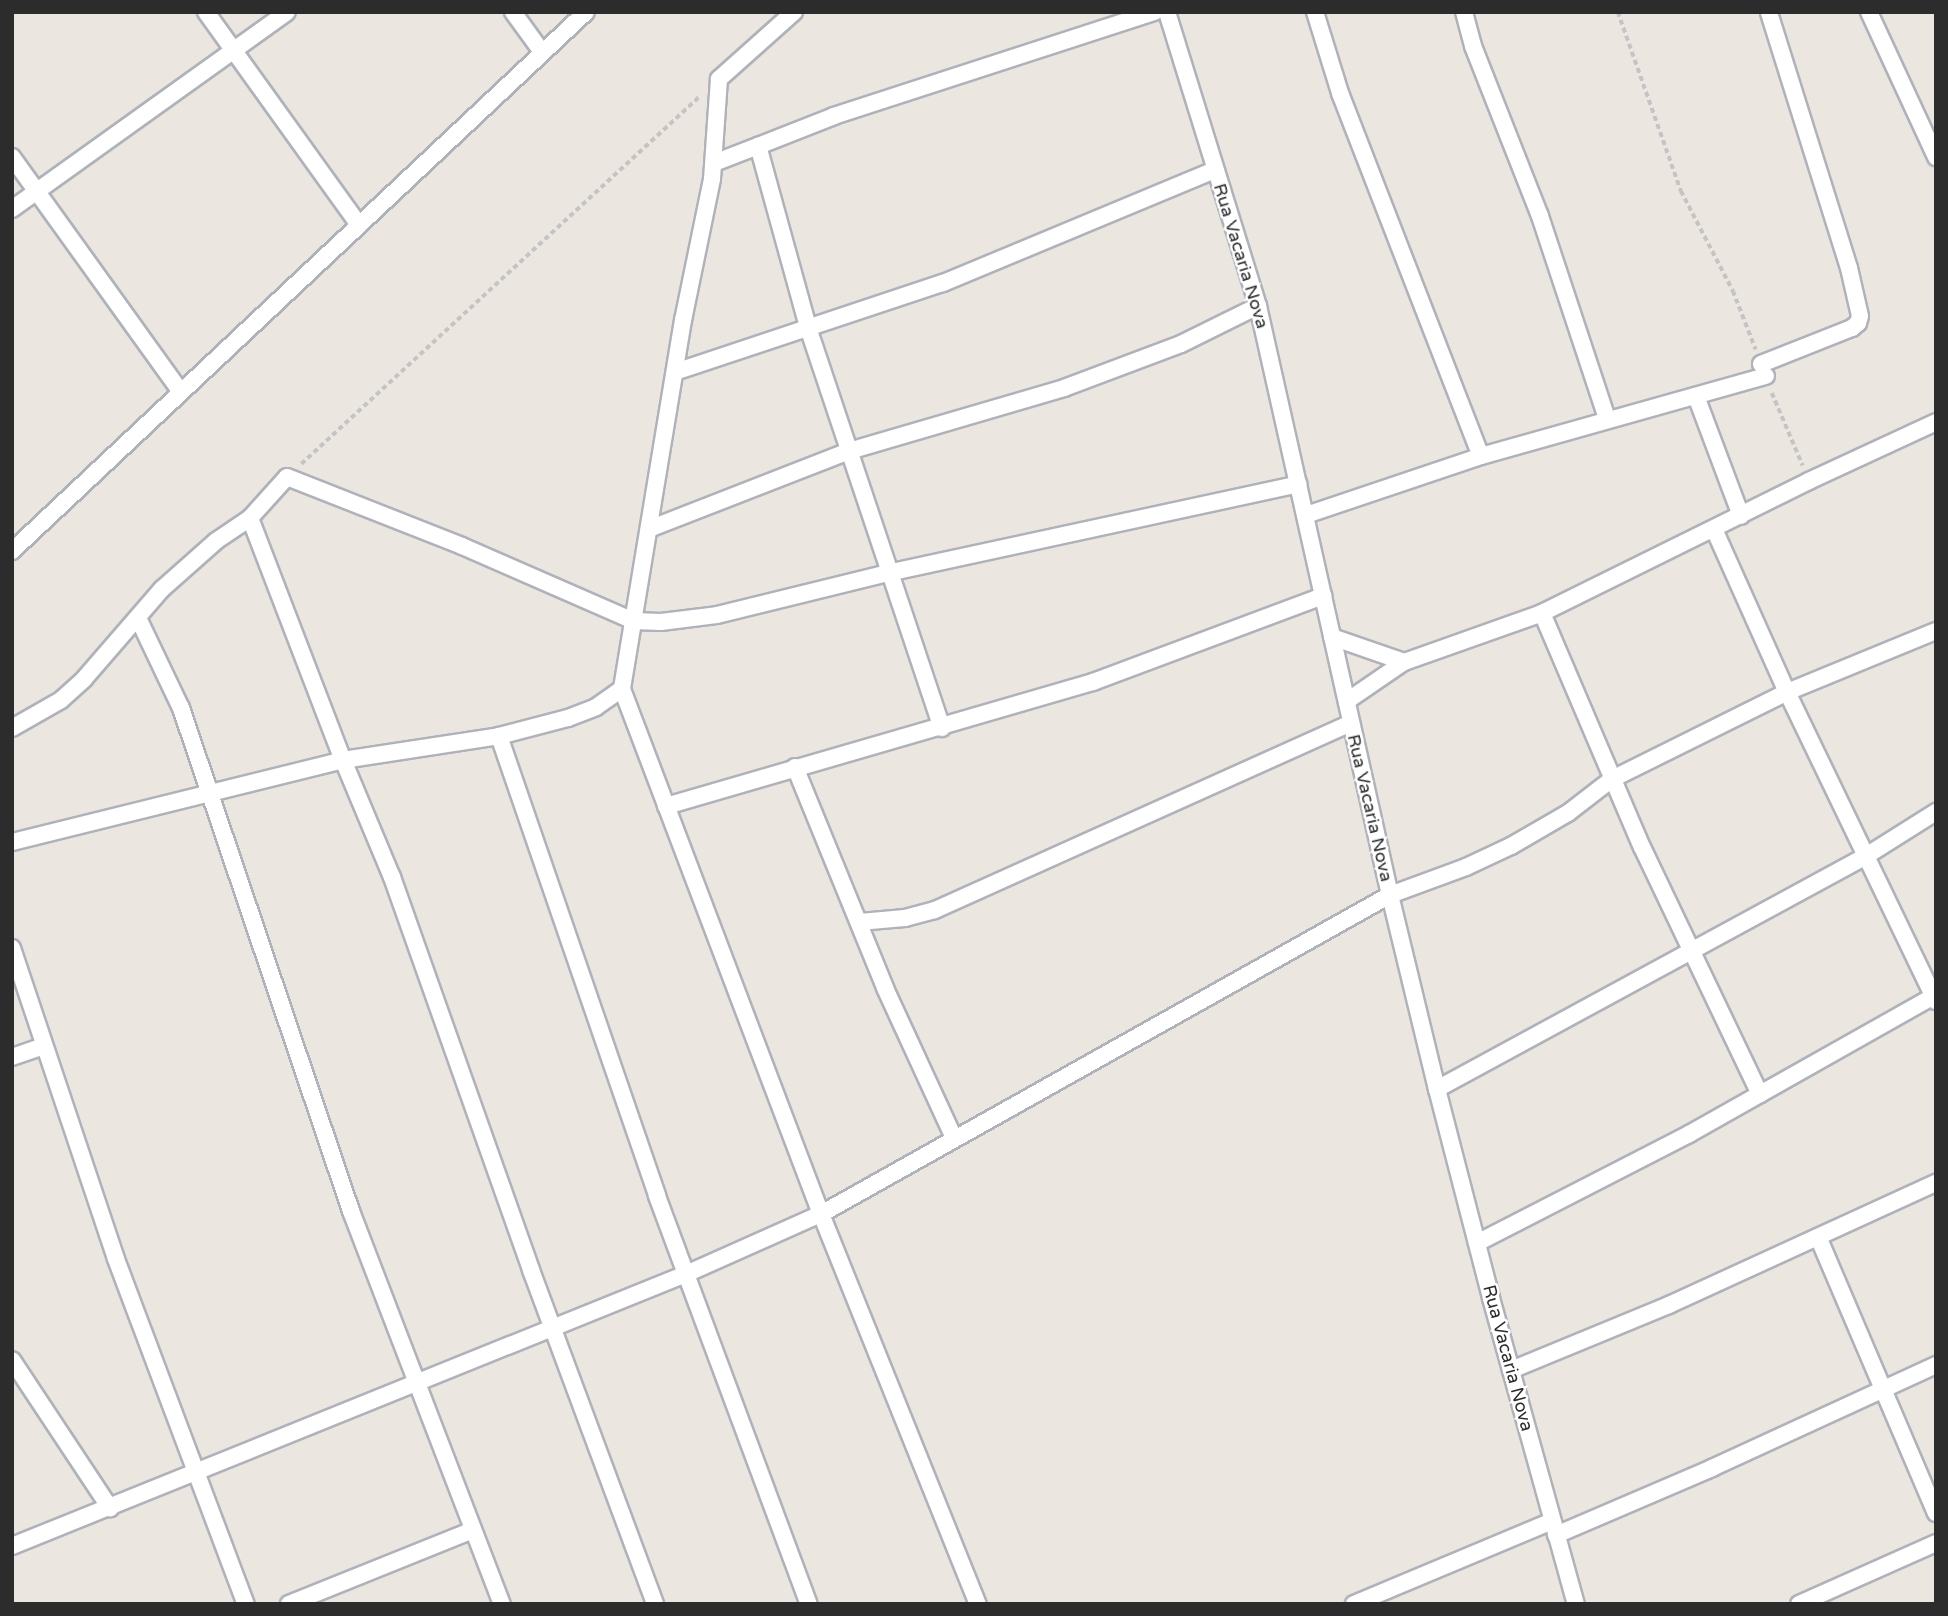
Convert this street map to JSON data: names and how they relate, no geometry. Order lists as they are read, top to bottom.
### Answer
{
  "streets": {
    "street": ["Rua Vacaria Nova"]
  }
}
